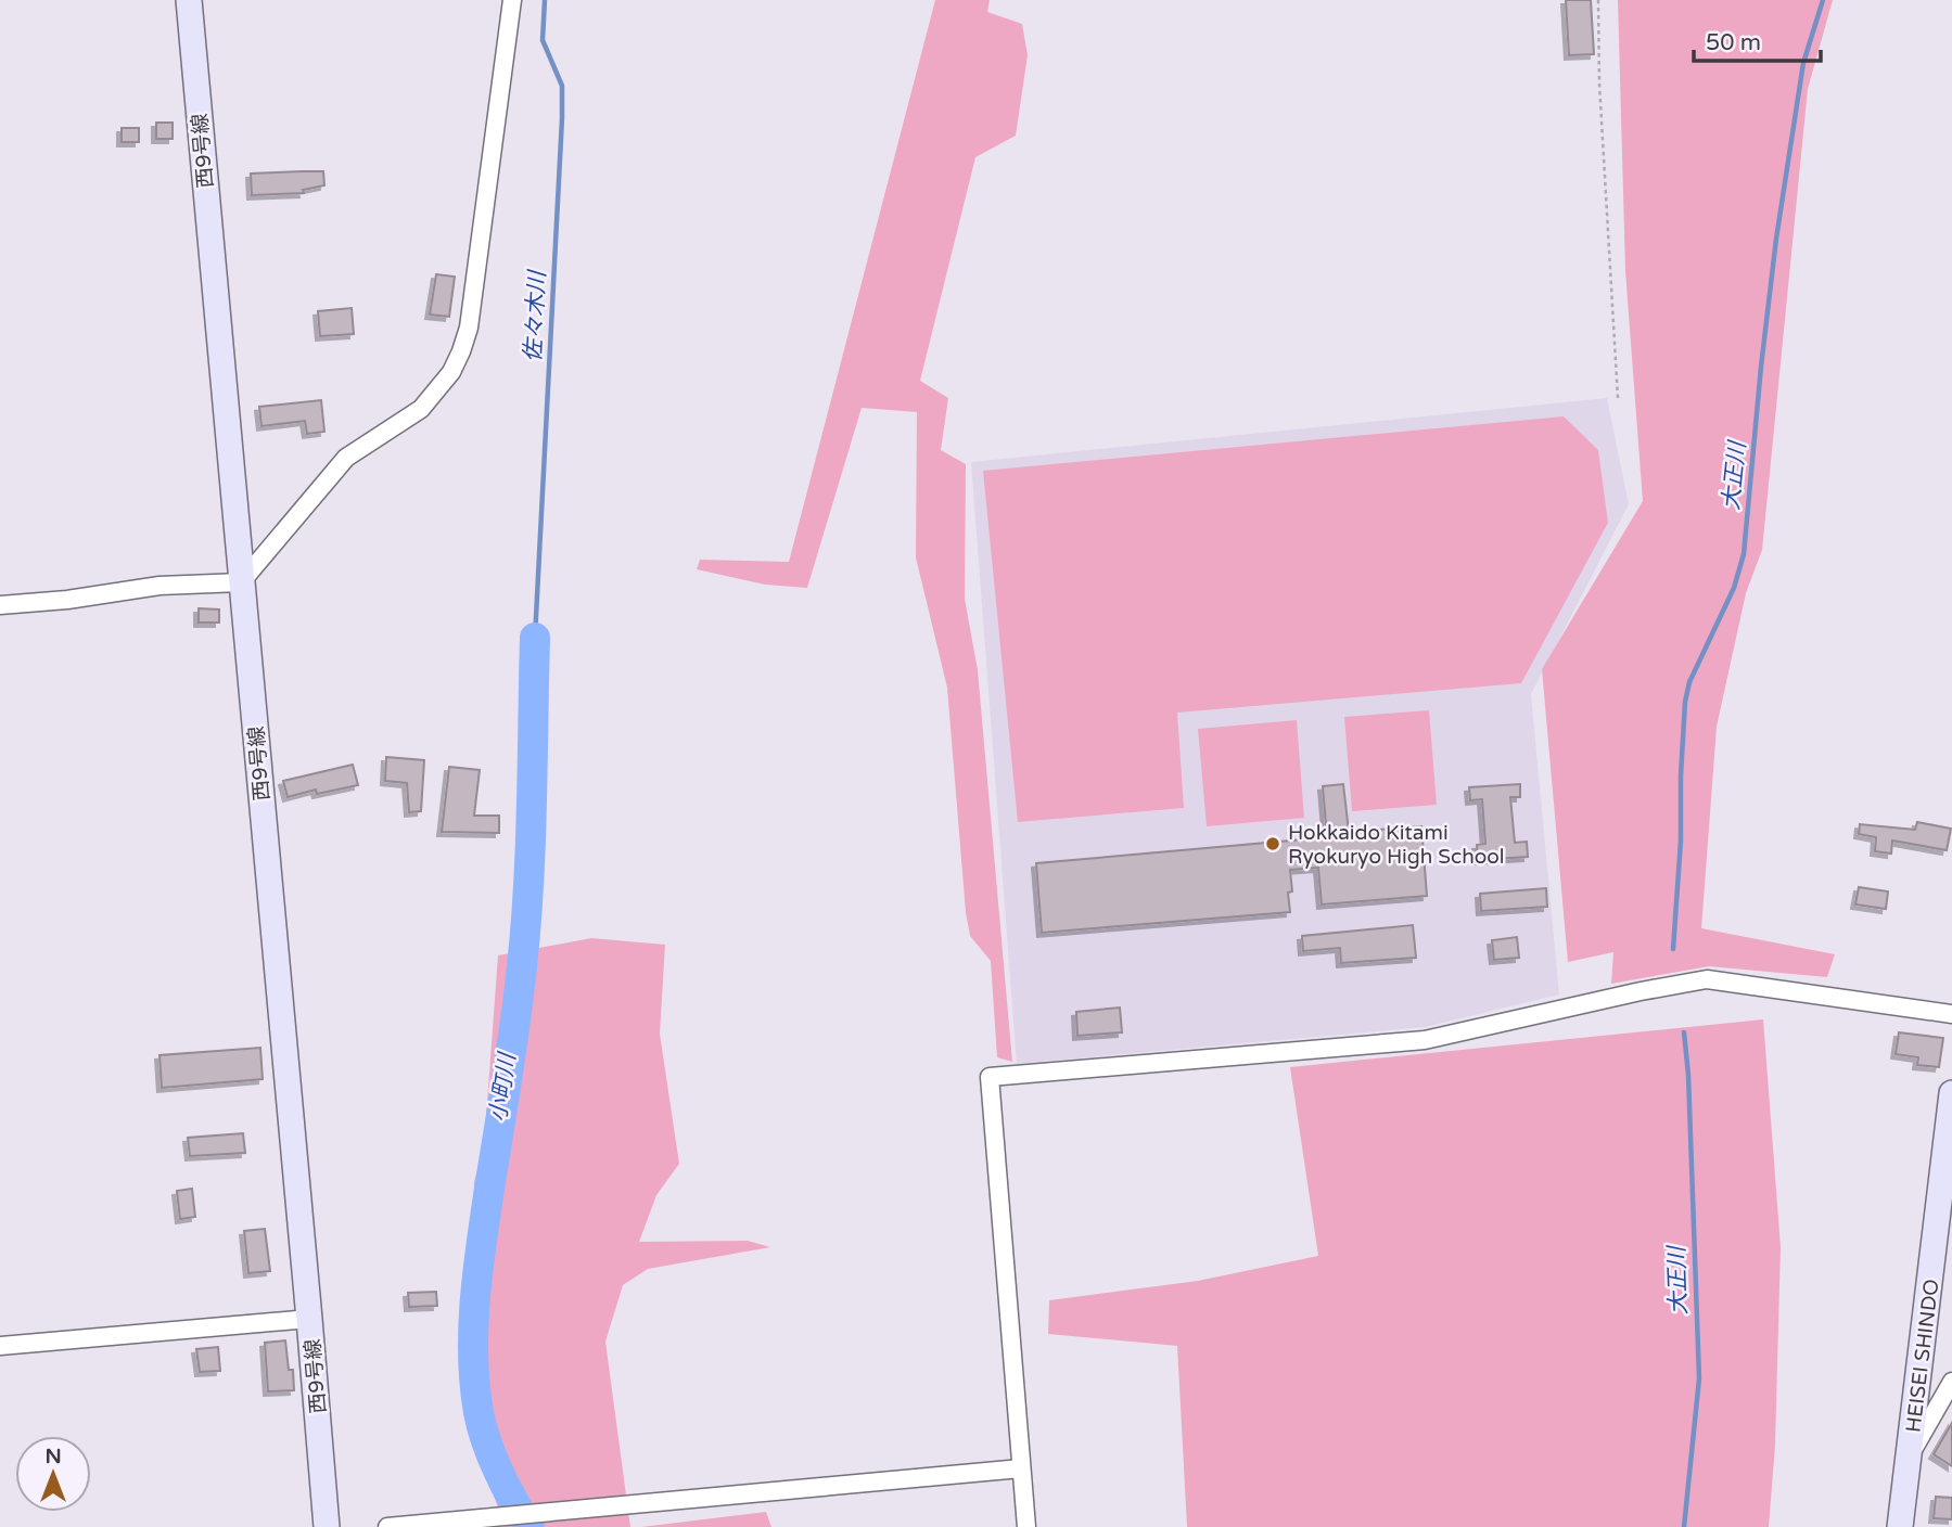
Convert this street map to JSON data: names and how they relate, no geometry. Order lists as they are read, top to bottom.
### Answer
{
  "streets": {
    "street": ["西9号線", "HEISEI SHINDO"]
  },
  "water": ["佐々木川", "大正川", "小町川"],
  "places": ["Hokkaido Kitami Ryokuryo High School"],
  "scale_bar": "50 m",
  "north": "top"
}
